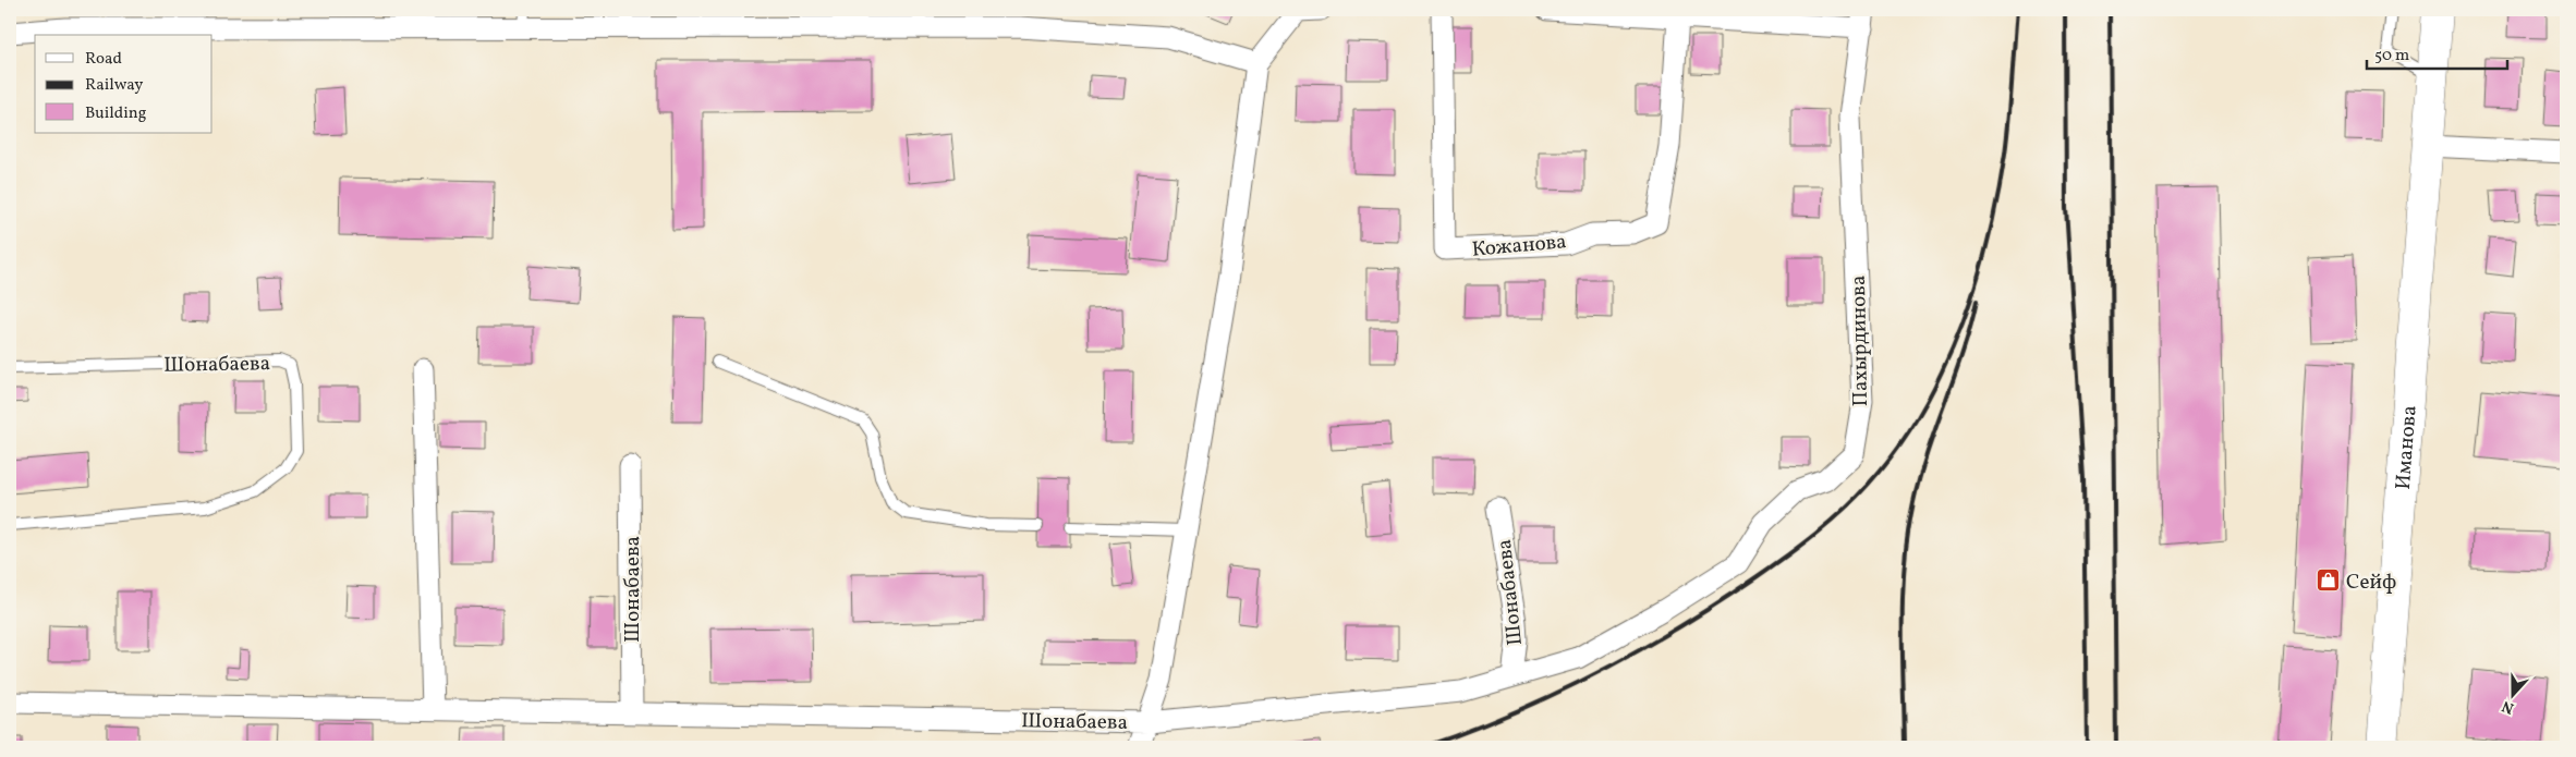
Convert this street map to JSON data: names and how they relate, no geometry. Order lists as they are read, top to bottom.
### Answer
{
  "streets": {
    "main road": ["Иманова"],
    "street": ["Кожанова", "Пахырдинова", "Шонабаева"]
  },
  "crossings": [
    ["Пахырдинова", "Шонабаева"]
  ],
  "places": {
    "shop": ["Сейф"]
  },
  "legend": ["Road", "Railway", "Building"],
  "scale_bar": "50 m",
  "north": "bottom"
}
